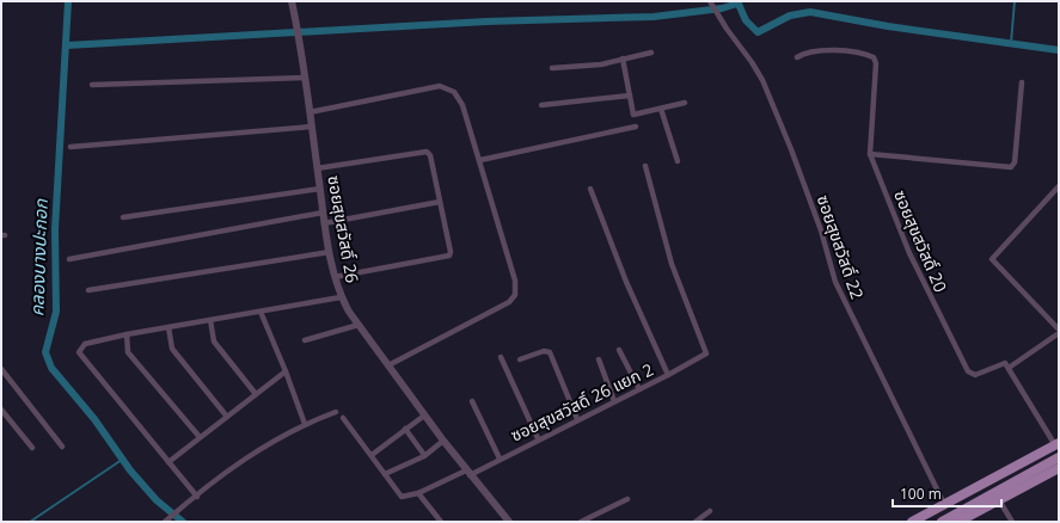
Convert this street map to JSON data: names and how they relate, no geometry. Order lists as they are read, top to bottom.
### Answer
{
  "streets": {
    "street": [
      "ซอยสุขสวัสดิ์ 26",
      "ซอยสุขสวัสดิ์ 20",
      "ซอยสุขสวัสดิ์ 22",
      "ซอยสุขสวัสดิ์ 26 แยก 2"
    ]
  },
  "crossings": [
    ["ซอยสุขสวัสดิ์ 26", "ซอยสุขสวัสดิ์ 26 แยก 2"]
  ],
  "water": ["คลองบางปะกอก"],
  "scale_bar": "100 m"
}
